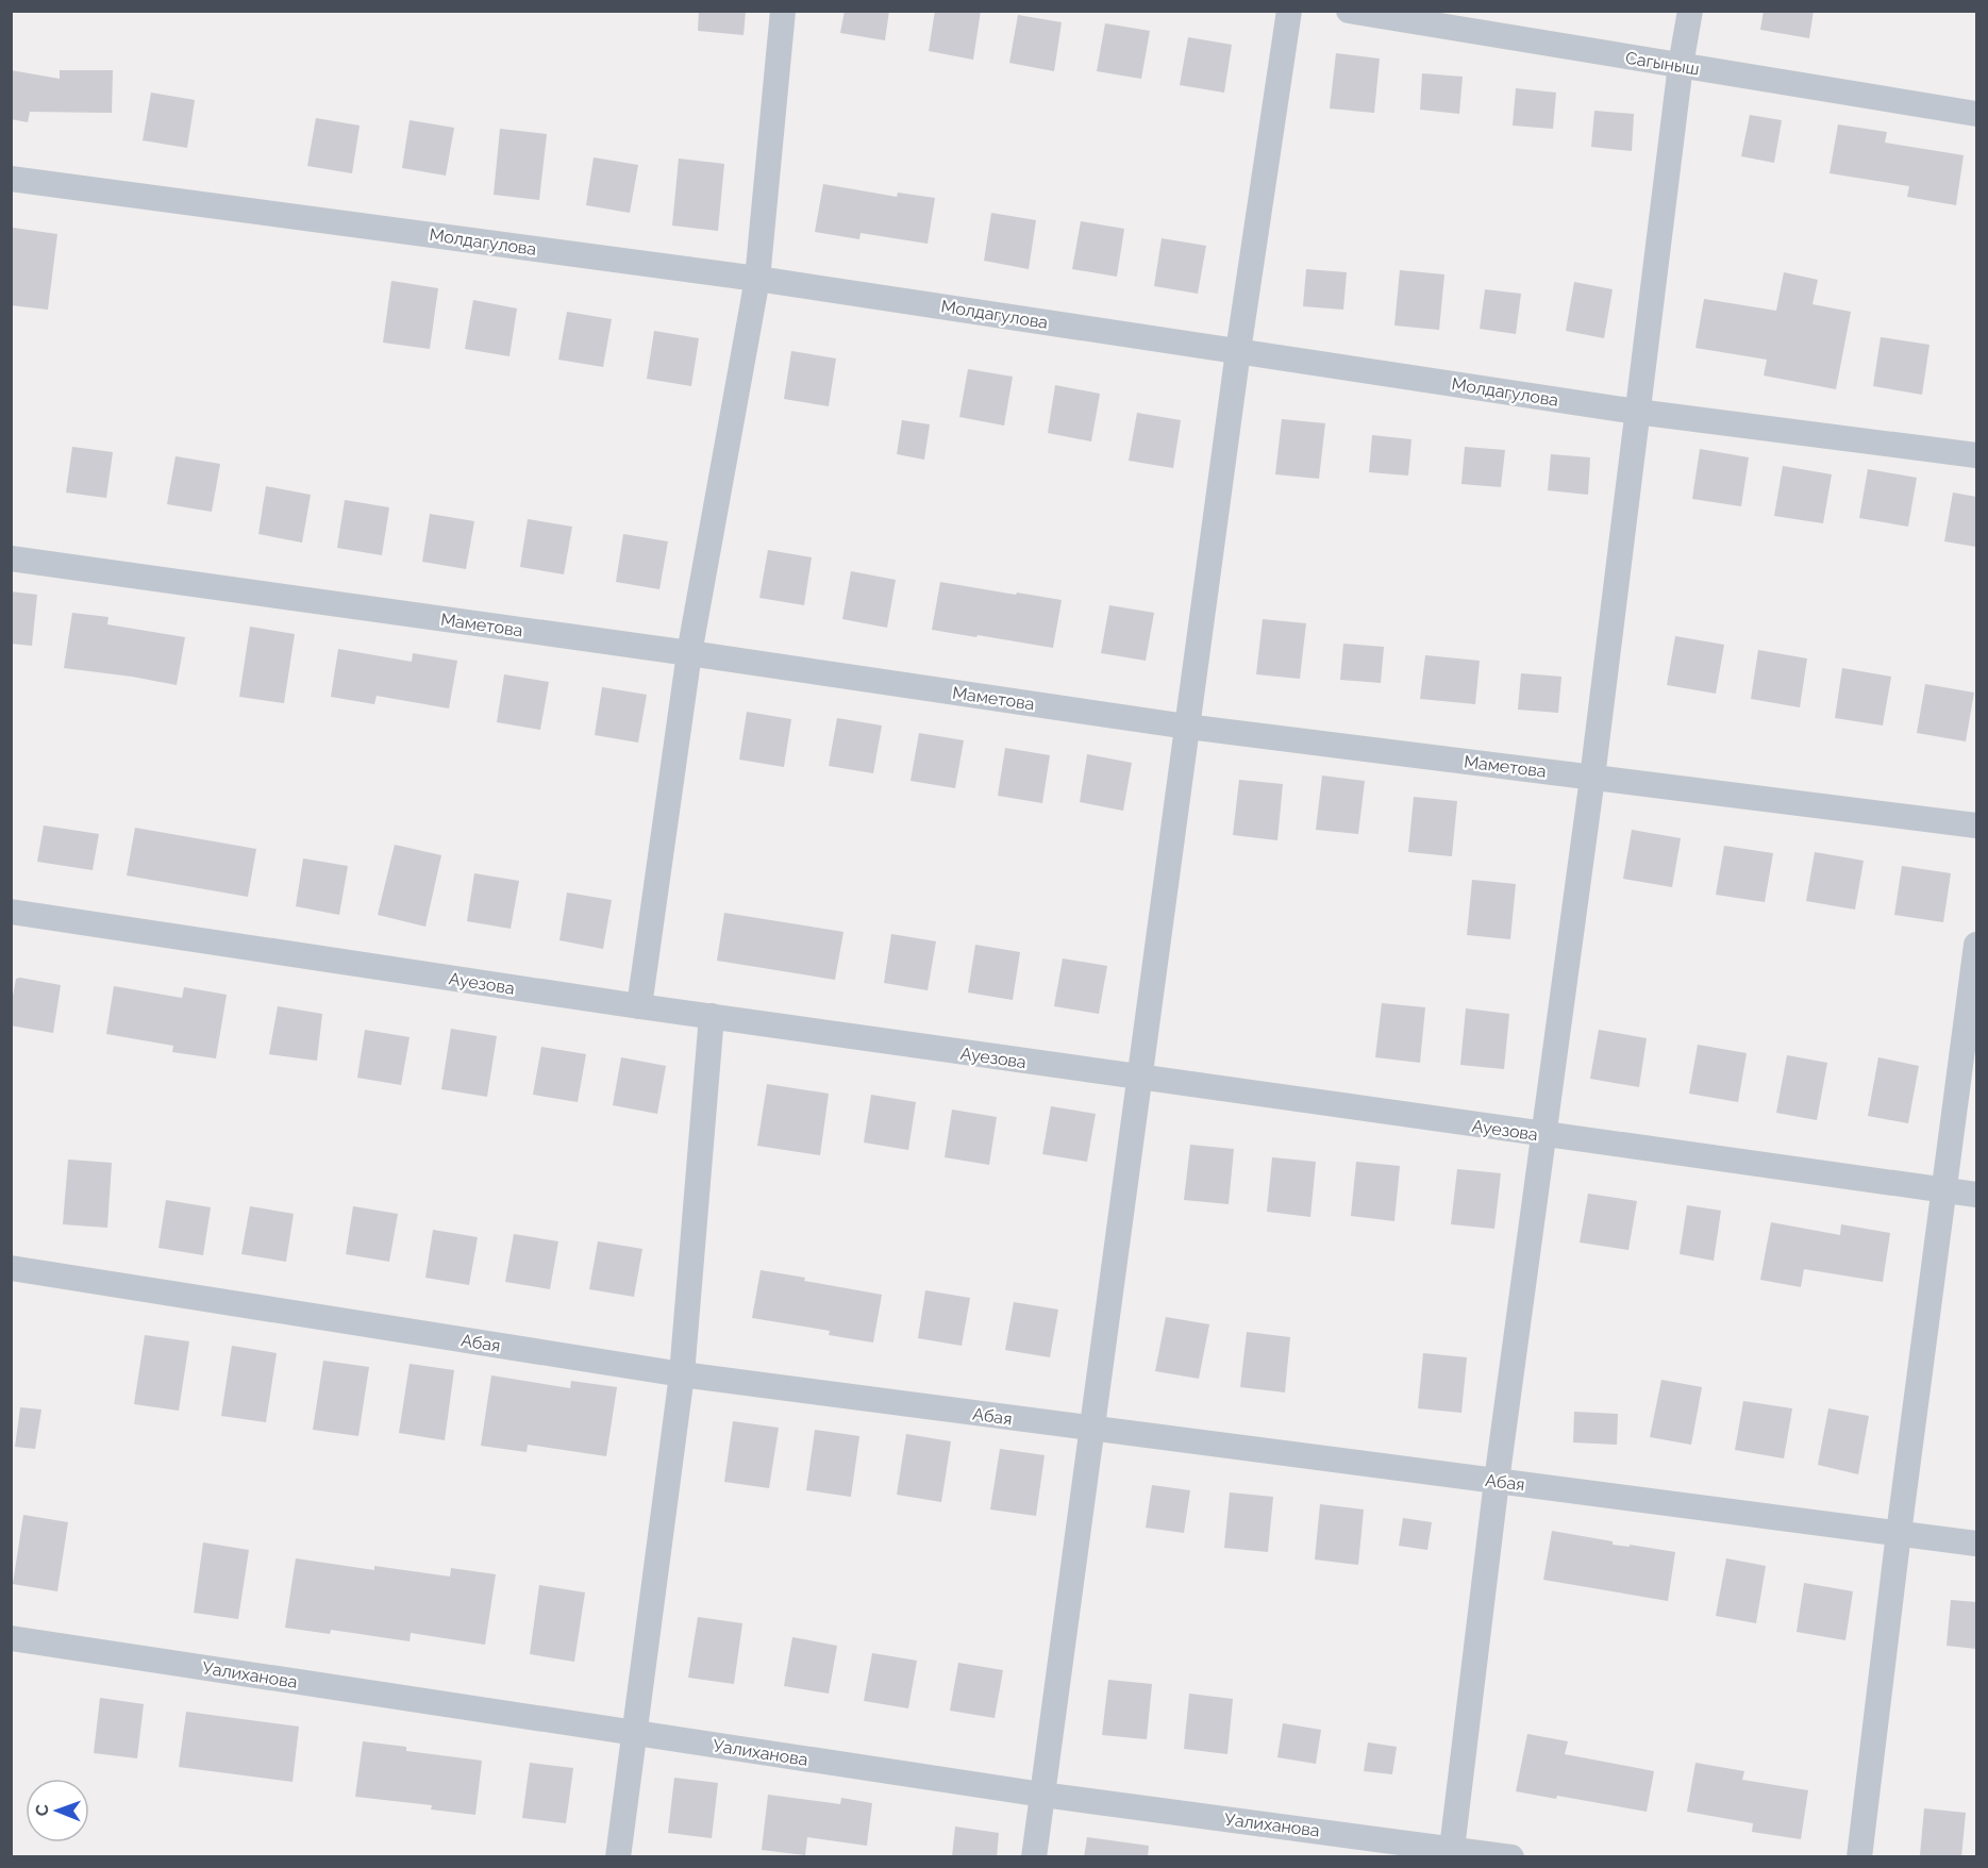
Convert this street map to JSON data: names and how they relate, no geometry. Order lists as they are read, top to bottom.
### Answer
{
  "streets": {
    "street": [
      "Сагыныш",
      "Молдагулова",
      "Маметова",
      "Ауезова",
      "Абая",
      "Уалиханова"
    ]
  },
  "north": "left"
}
